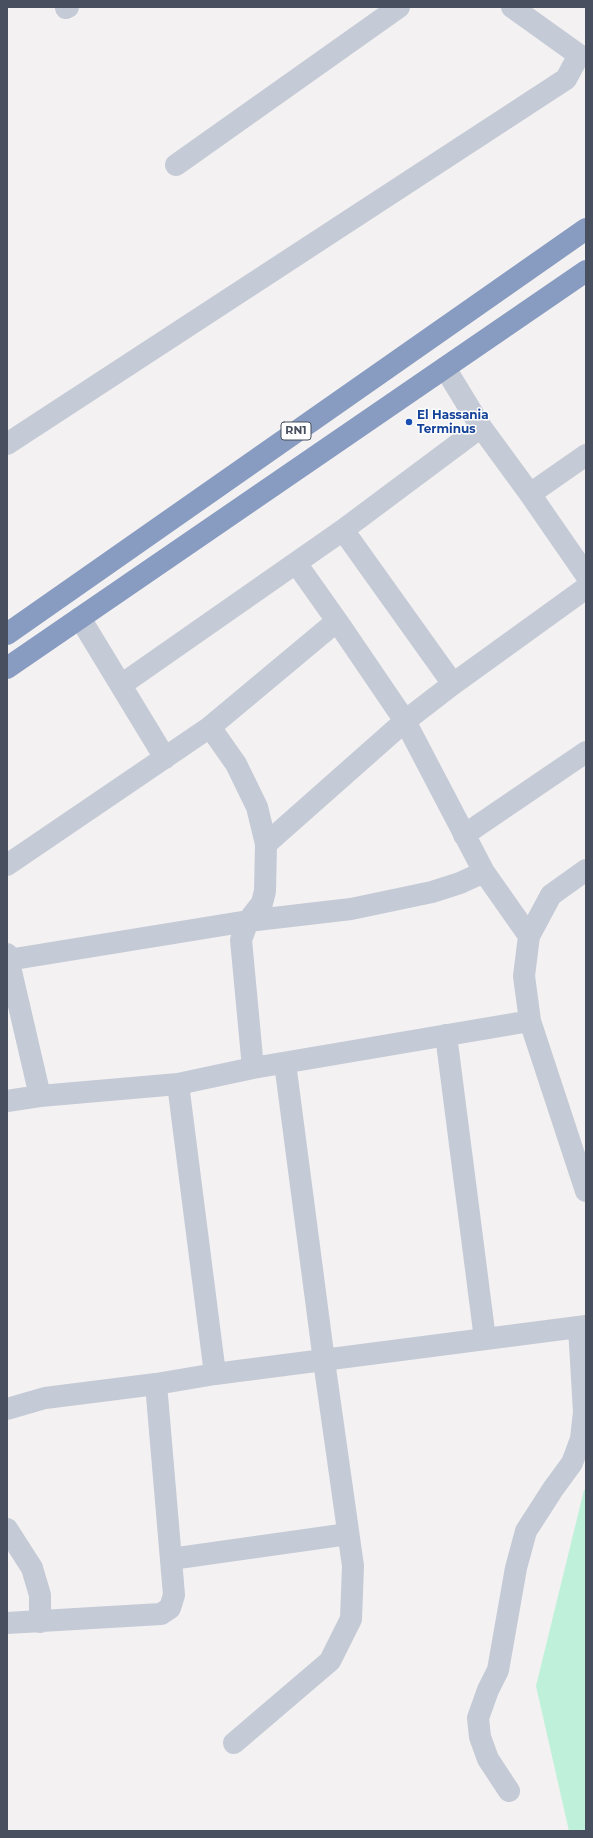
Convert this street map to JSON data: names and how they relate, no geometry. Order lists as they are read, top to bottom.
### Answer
{
  "streets": {
    "highway": ["RN1"]
  },
  "places": ["El Hassania Terminus"]
}
